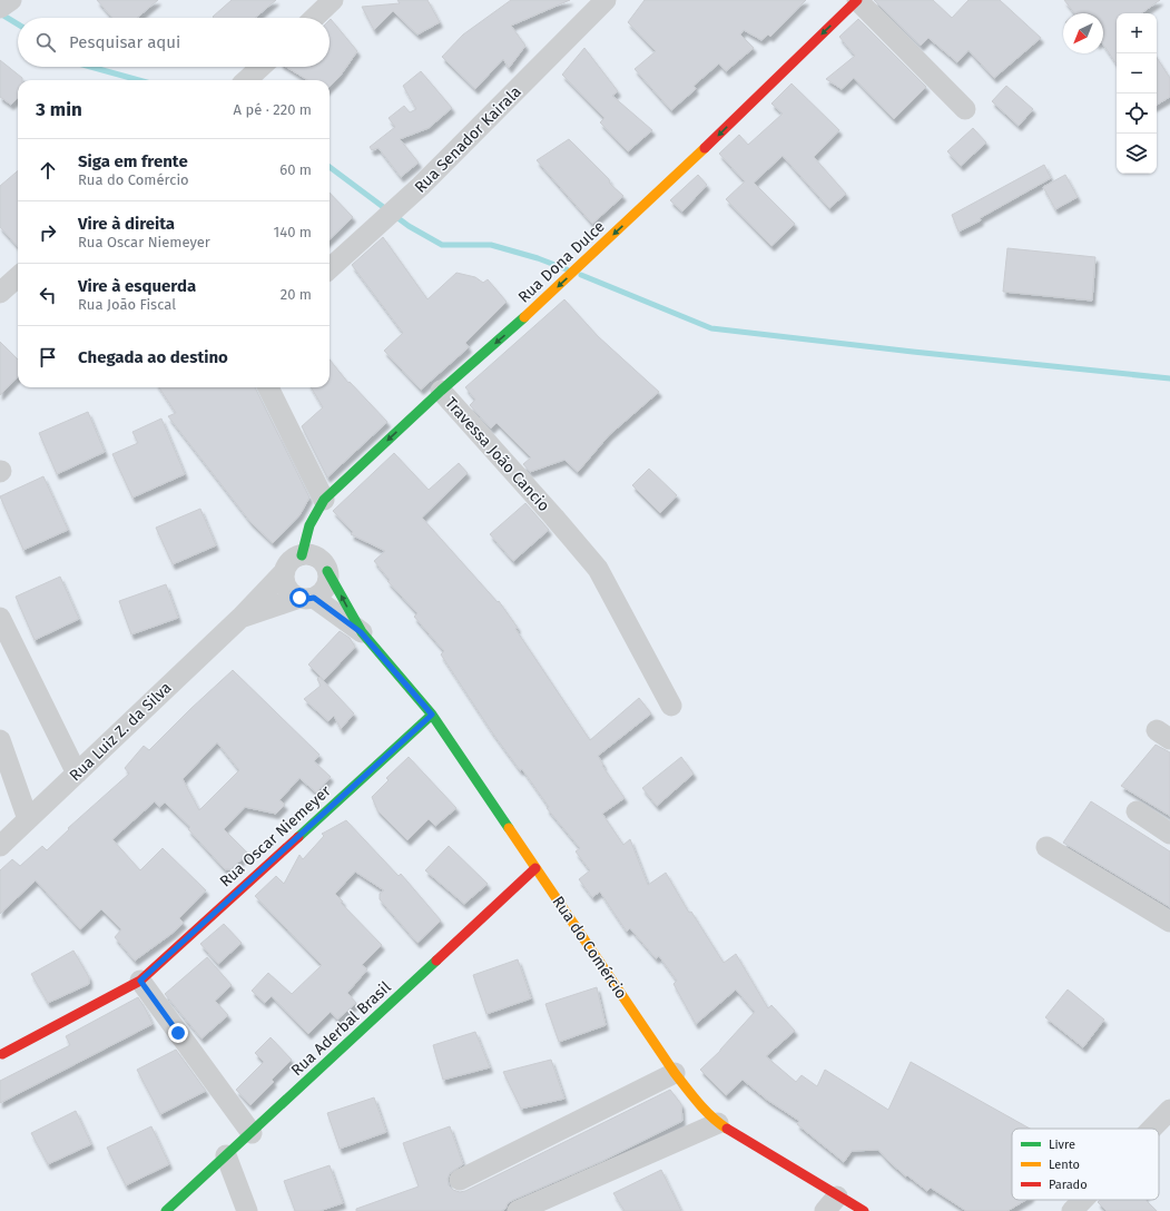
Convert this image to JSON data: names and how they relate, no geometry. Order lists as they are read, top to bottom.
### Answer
{
  "streets": {
    "street": [
      "Rua Senador Kairala",
      "Rua Dona Dulce",
      "Travessa João Cancio",
      "Rua Luiz Z. da Silva",
      "Rua Oscar Niemeyer",
      "Rua do Comércio",
      "Rua Aderbal Brasil"
    ]
  },
  "crossings": [
    ["Rua Dona Dulce", "Travessa João Cancio"],
    ["Rua Dona Dulce", "Rua Luiz Z. da Silva"],
    ["Rua Dona Dulce", "Rua do Comércio"],
    ["Rua Luiz Z. da Silva", "Rua do Comércio"],
    ["Rua Oscar Niemeyer", "Rua do Comércio"],
    ["Rua do Comércio", "Rua Aderbal Brasil"]
  ],
  "one_way": ["Rua Dona Dulce"],
  "legend": ["Livre", "Lento", "Parado"],
  "north": "bottom left",
  "page": {
    "map_buttons": ["+", "−"],
    "search": "Pesquisar aqui",
    "heading": ["3 min", "A pé · 220 m"],
    "list": [
      ["Siga em frente", "Rua do Comércio", "60 m"],
      ["Vire à direita", "Rua Oscar Niemeyer", "140 m"],
      ["Vire à esquerda", "Rua João Fiscal", "20 m"],
      "Chegada ao destino"
    ]
  }
}
